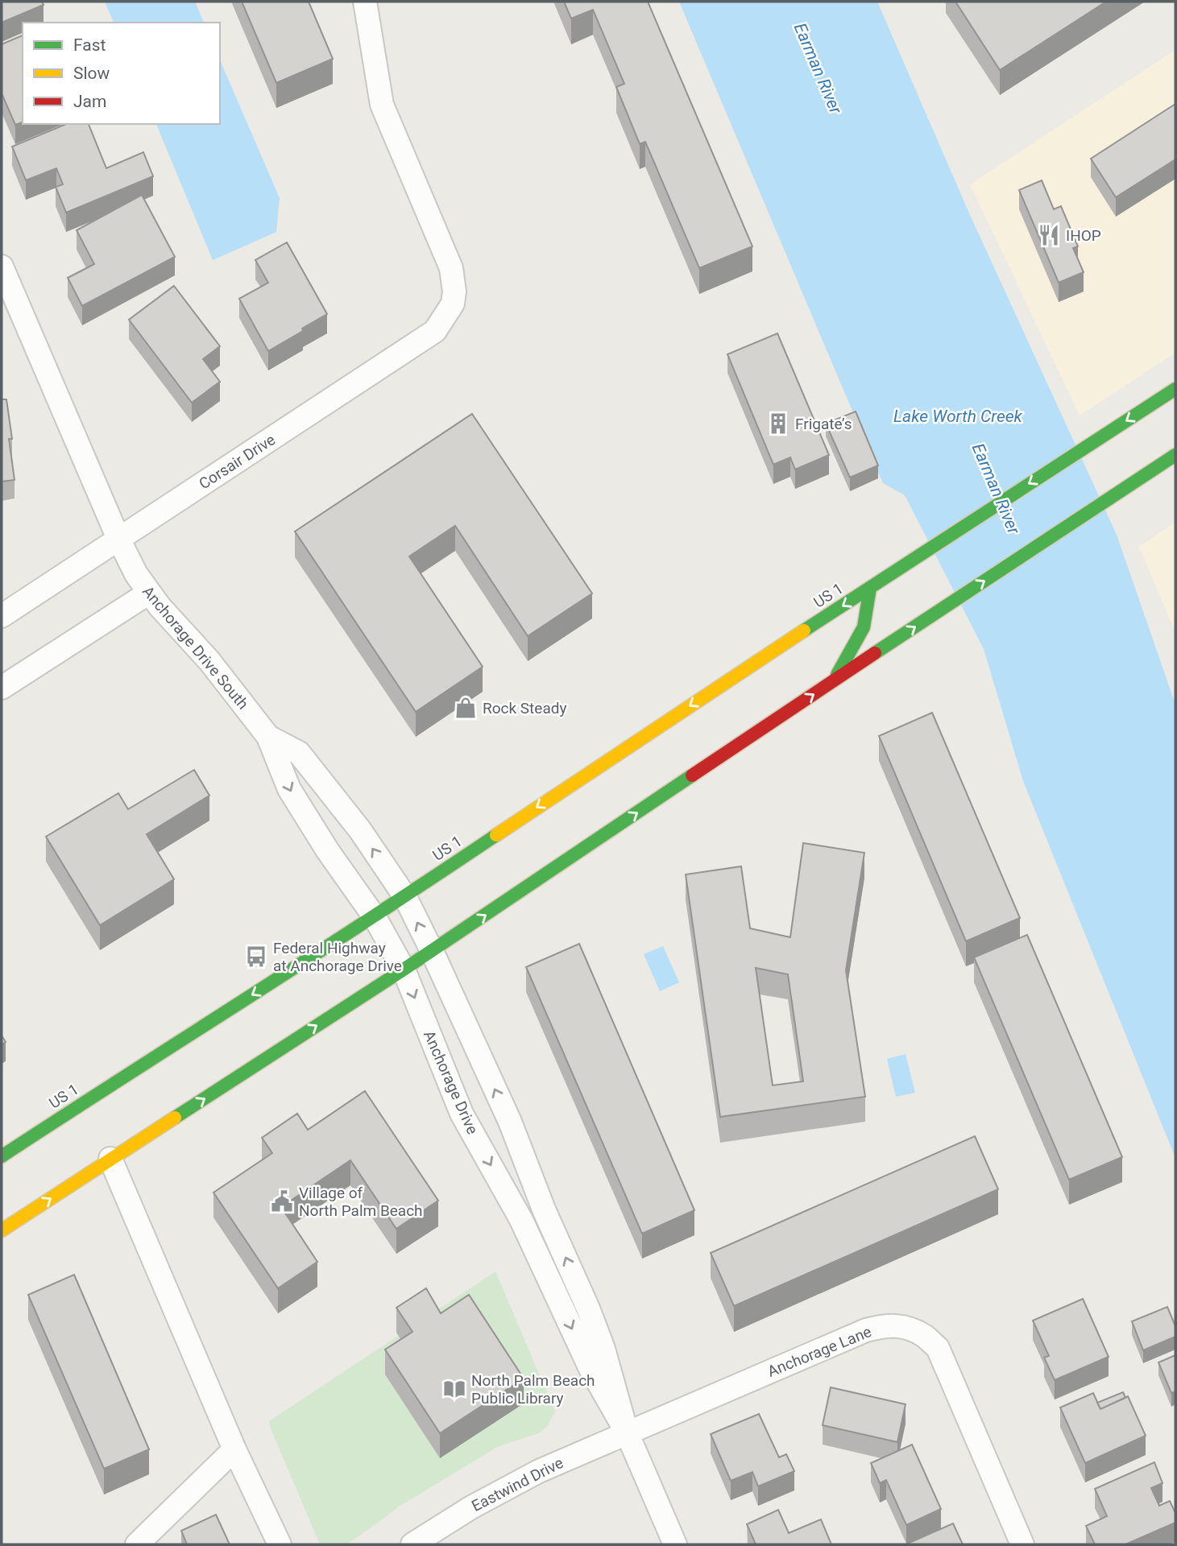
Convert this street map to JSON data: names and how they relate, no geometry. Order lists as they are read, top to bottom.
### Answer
{
  "streets": {
    "main road": ["US 1"],
    "street": [
      "Corsair Drive",
      "Anchorage Drive South",
      "Anchorage Drive",
      "Anchorage Lane",
      "Eastwind Drive"
    ]
  },
  "crossings": [
    ["Corsair Drive", "Anchorage Drive South"],
    ["US 1", "Anchorage Drive South"],
    ["US 1", "Anchorage Drive"],
    ["Anchorage Drive South", "Anchorage Drive"],
    ["Anchorage Drive", "Anchorage Lane"],
    ["Anchorage Drive", "Eastwind Drive"],
    ["Anchorage Lane", "Eastwind Drive"]
  ],
  "water": ["Earman River", "Lake Worth Creek"],
  "places": {
    "restaurant": ["IHOP"],
    "building": ["Frigate’s"],
    "shop": ["Rock Steady"],
    "bus stop": ["Federal Highway at Anchorage Drive"],
    "public building": ["Village of North Palm Beach"],
    "library": ["North Palm Beach Public Library"]
  },
  "legend": ["Fast", "Slow", "Jam"]
}
